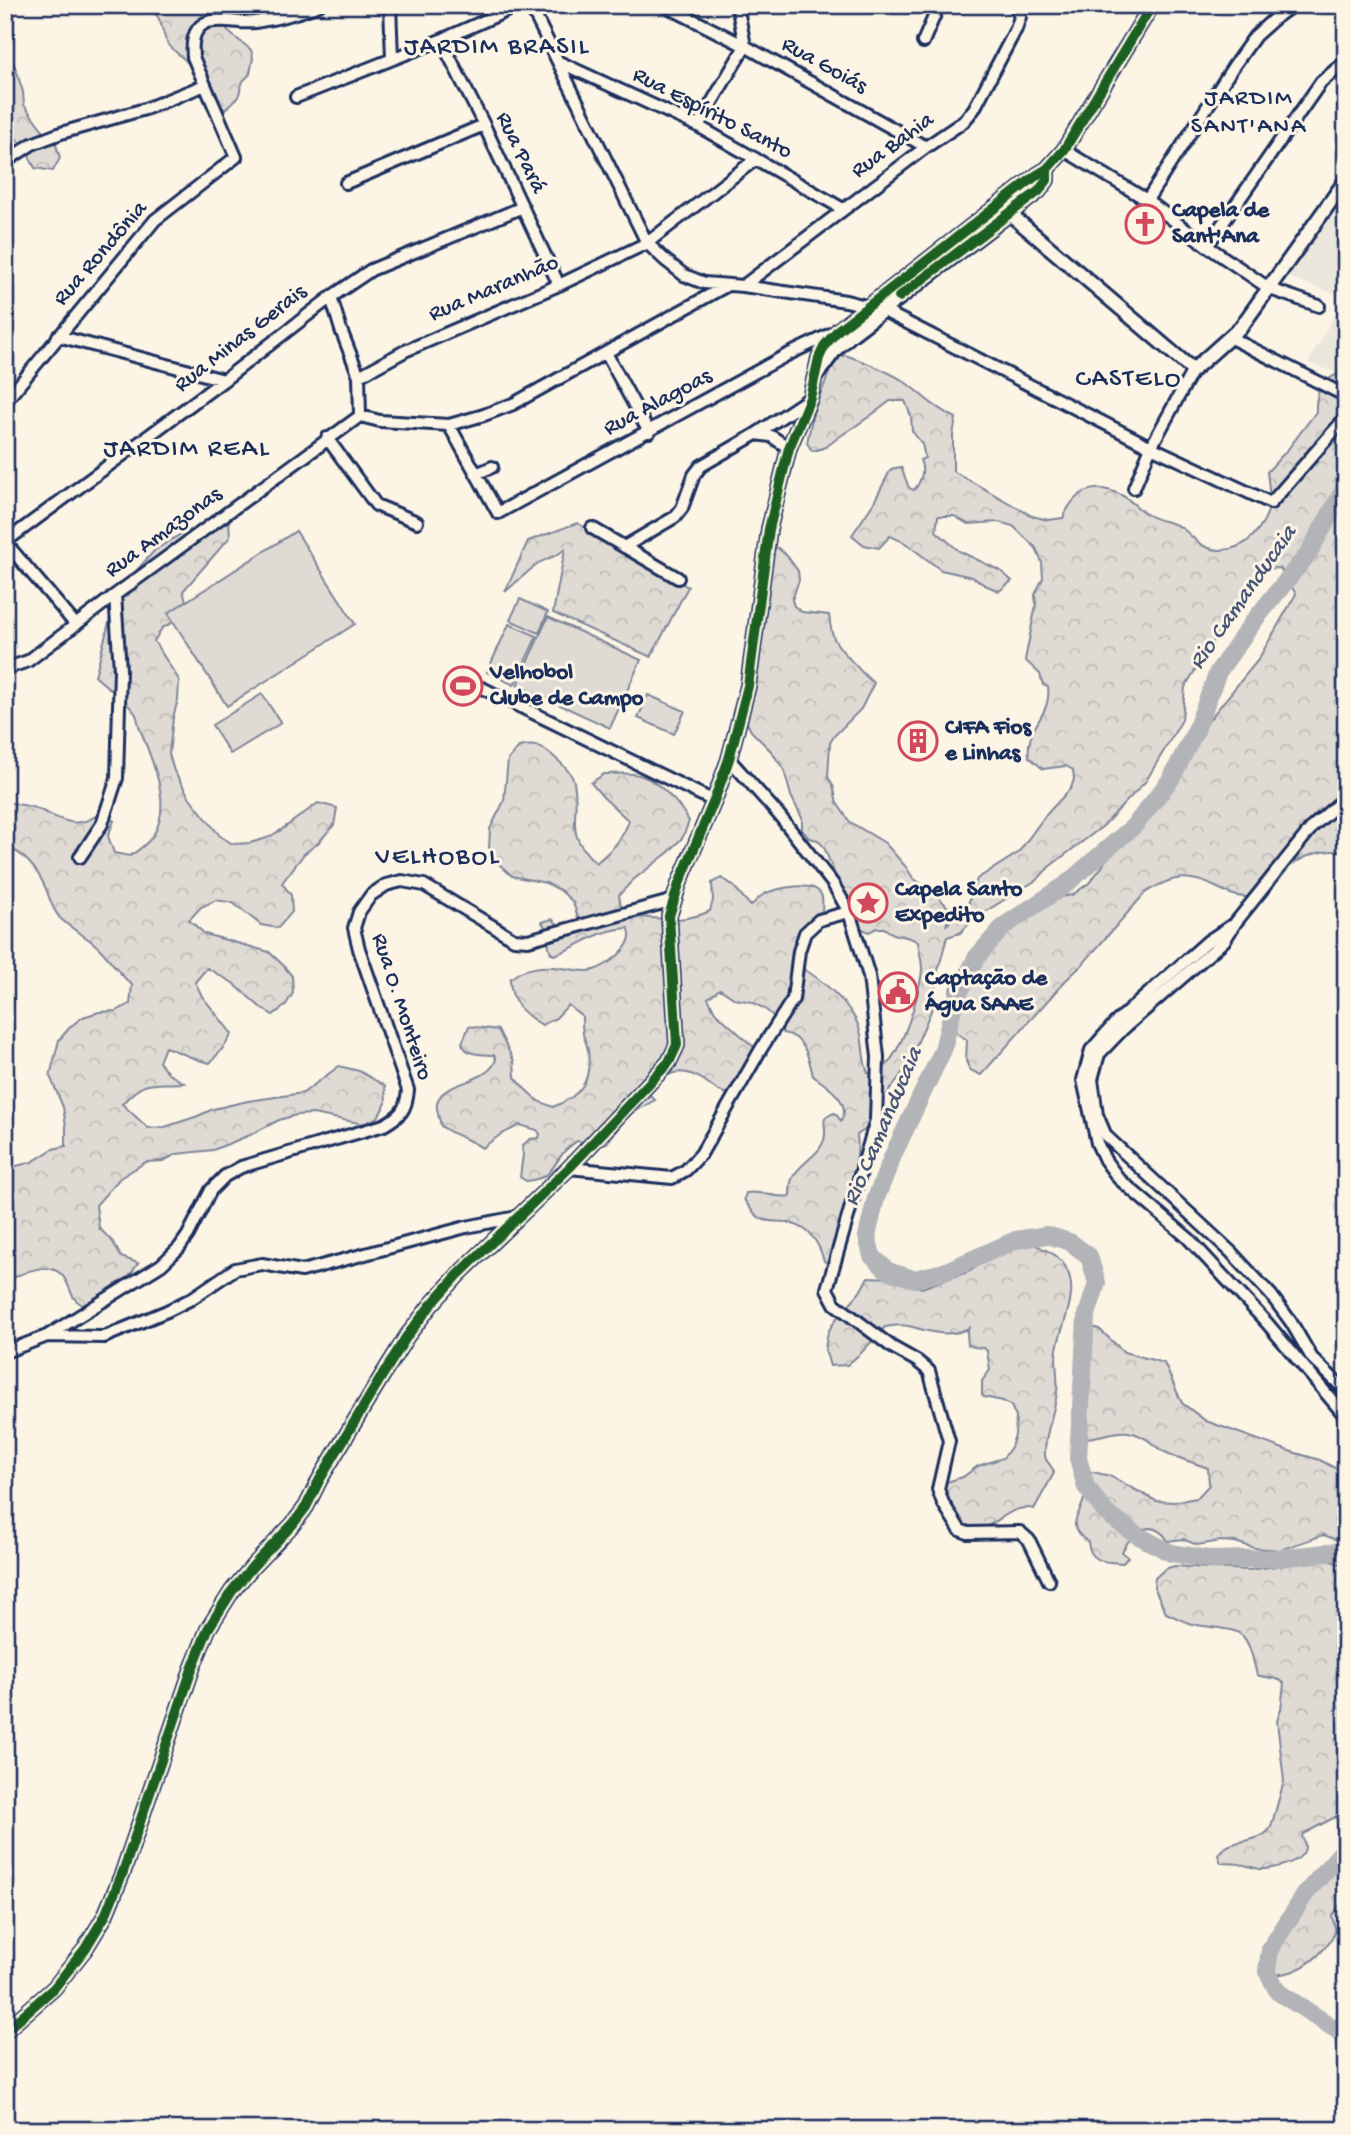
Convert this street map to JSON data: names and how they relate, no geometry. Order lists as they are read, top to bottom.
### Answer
{
  "streets": {
    "street": [
      "Rua Goiás",
      "Rua Espírito Santo",
      "Rua Bahia",
      "Rua Pará",
      "Rua Rondônia",
      "Rua Maranhão",
      "Rua Minas Gerais",
      "Rua Alagoas",
      "Rua Amazonas",
      "Rua O. Monteiro"
    ]
  },
  "crossings": [
    ["Rua Goiás", "Rua Bahia"],
    ["Rua Espírito Santo", "Rua Bahia"],
    ["Rua Espírito Santo", "Rua Maranhão"],
    ["Rua Pará", "Rua Maranhão"],
    ["Rua Pará", "Rua Minas Gerais"]
  ],
  "districts": [
    "JARDIM BRASIL",
    "JARDIM SANT'ANA",
    "CASTELO",
    "JARDIM REAL",
    "VELHOBOL"
  ],
  "water": ["Rio Camanducaia"],
  "places": {
    "church": ["Capela de Sant'Ana"],
    "sports": ["Velhobol Clube de Campo"],
    "building": ["CIFA Fios e Linhas"],
    "place": ["Capela Santo Expedito"],
    "public building": ["Captação de Água SAAE"]
  }
}
